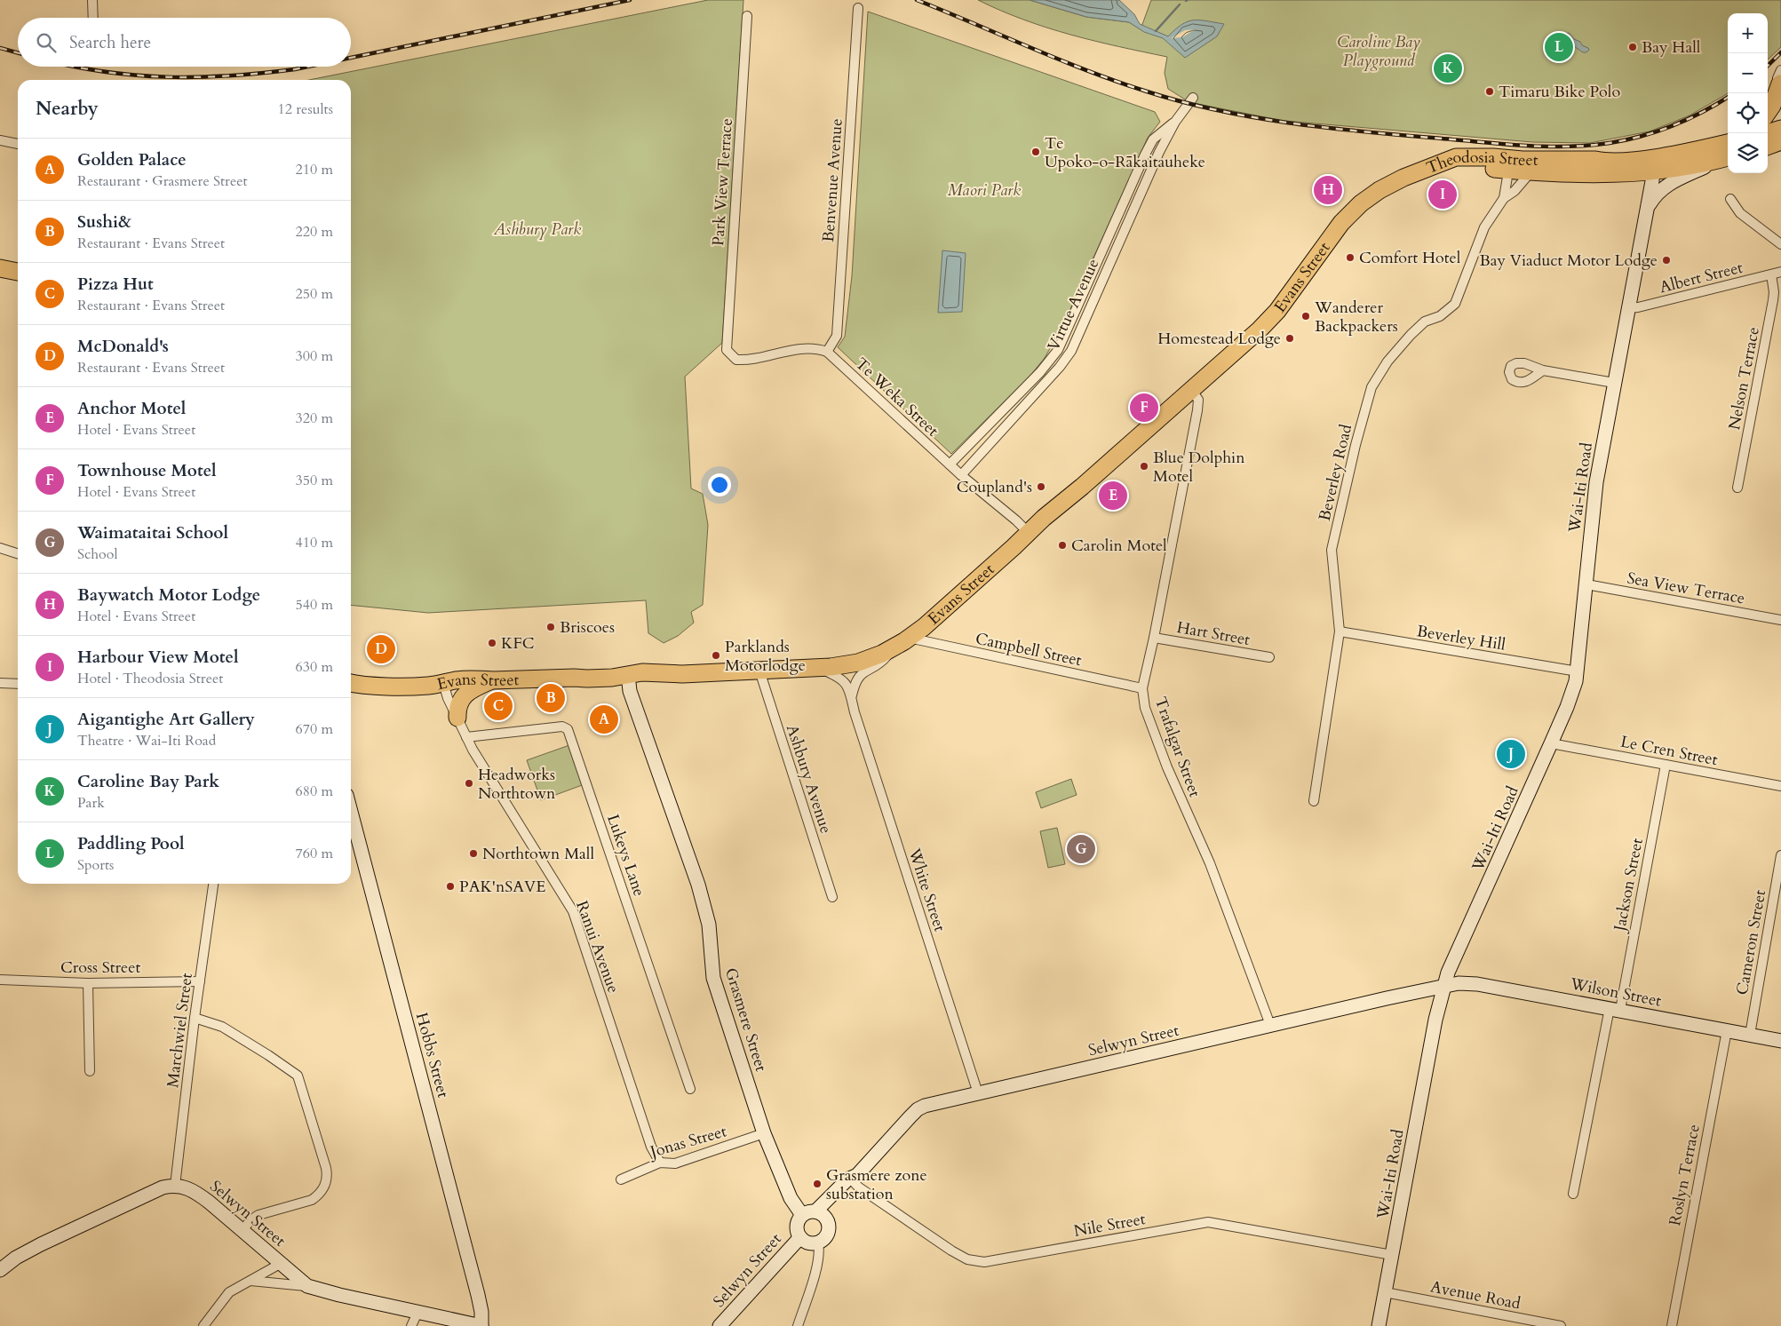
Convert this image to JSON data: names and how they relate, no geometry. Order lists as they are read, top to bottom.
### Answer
{
  "streets": {
    "highway": ["Theodosia Street", "Evans Street"],
    "street": [
      "Benvenue Avenue",
      "Park View Terrace",
      "Albert Street",
      "Virtue Avenue",
      "Nelson Terrace",
      "Te Weka Street",
      "Beverley Road",
      "Wai-Iti Road",
      "Sea View Terrace",
      "Hart Street",
      "Beverley Hill",
      "Campbell Street",
      "Trafalgar Street",
      "Le Cren Street",
      "Ashbury Avenue",
      "Lukeys Lane",
      "Jackson Street",
      "White Street",
      "Cameron Street",
      "Ranui Avenue",
      "Cross Street",
      "Wilson Street",
      "Grasmere Street",
      "Marchwiel Street",
      "Selwyn Street",
      "Hobbs Street",
      "Jonas Street",
      "Roslyn Terrace",
      "Nile Street",
      "Avenue Road"
    ]
  },
  "crossings": [
    ["Theodosia Street", "Evans Street"],
    ["Theodosia Street", "Beverley Road"],
    ["Theodosia Street", "Wai-Iti Road"],
    ["Benvenue Avenue", "Park View Terrace"],
    ["Benvenue Avenue", "Te Weka Street"],
    ["Park View Terrace", "Te Weka Street"],
    ["Evans Street", "Te Weka Street"],
    ["Evans Street", "Campbell Street"],
    ["Evans Street", "Trafalgar Street"],
    ["Evans Street", "Ashbury Avenue"],
    ["Evans Street", "White Street"],
    ["Evans Street", "Ranui Avenue"],
    ["Evans Street", "Grasmere Street"],
    ["Albert Street", "Nelson Terrace"],
    ["Albert Street", "Wai-Iti Road"],
    ["Virtue Avenue", "Te Weka Street"],
    ["Beverley Road", "Beverley Hill"],
    ["Wai-Iti Road", "Sea View Terrace"],
    ["Wai-Iti Road", "Beverley Hill"],
    ["Wai-Iti Road", "Le Cren Street"],
    ["Wai-Iti Road", "Wilson Street"],
    ["Wai-Iti Road", "Selwyn Street"],
    ["Wai-Iti Road", "Nile Street"],
    ["Wai-Iti Road", "Avenue Road"],
    ["Hart Street", "Trafalgar Street"],
    ["Campbell Street", "Trafalgar Street"],
    ["Trafalgar Street", "Selwyn Street"],
    ["Le Cren Street", "Jackson Street"],
    ["Lukeys Lane", "Ranui Avenue"],
    ["Jackson Street", "Wilson Street"],
    ["White Street", "Selwyn Street"],
    ["Cameron Street", "Wilson Street"],
    ["Ranui Avenue", "Jonas Street"],
    ["Cross Street", "Marchwiel Street"],
    ["Wilson Street", "Selwyn Street"],
    ["Wilson Street", "Roslyn Terrace"],
    ["Grasmere Street", "Selwyn Street"],
    ["Grasmere Street", "Jonas Street"],
    ["Marchwiel Street", "Selwyn Street"],
    ["Selwyn Street", "Hobbs Street"],
    ["Selwyn Street", "Nile Street"]
  ],
  "parks": ["Caroline Bay Playground", "Maori Park", "Ashbury Park"],
  "places": [
    "Bay Hall",
    "Timaru Bike Polo",
    "Te Upoko-o-Rākaitauheke",
    "Comfort Hotel",
    "Bay Viaduct Motor Lodge",
    "Wanderer Backpackers",
    "Homestead Lodge",
    "Blue Dolphin Motel",
    "Coupland's",
    "Carolin Motel",
    "Briscoes",
    "KFC",
    "Parklands Motorlodge",
    "Headworks Northtown",
    "Northtown Mall",
    "PAK'nSAVE",
    "Grasmere zone substation"
  ],
  "page": {
    "map_buttons": ["+", "−"],
    "search": "Search here",
    "pins": [
      "L",
      "K",
      "H",
      "I",
      "F",
      "E",
      "D",
      "B",
      "C",
      "A",
      "J",
      "G"
    ],
    "heading": ["Nearby", "12 results"],
    "list": [
      {
        "mark": "A",
        "name": "Golden Palace",
        "note": "Restaurant · Grasmere Street",
        "value": "210 m"
      },
      {
        "mark": "B",
        "name": "Sushi&",
        "note": "Restaurant · Evans Street",
        "value": "220 m"
      },
      {
        "mark": "C",
        "name": "Pizza Hut",
        "note": "Restaurant · Evans Street",
        "value": "250 m"
      },
      {
        "mark": "D",
        "name": "McDonald's",
        "note": "Restaurant · Evans Street",
        "value": "300 m"
      },
      {
        "mark": "E",
        "name": "Anchor Motel",
        "note": "Hotel · Evans Street",
        "value": "320 m"
      },
      {
        "mark": "F",
        "name": "Townhouse Motel",
        "note": "Hotel · Evans Street",
        "value": "350 m"
      },
      {
        "mark": "G",
        "name": "Waimataitai School",
        "note": "School",
        "value": "410 m"
      },
      {
        "mark": "H",
        "name": "Baywatch Motor Lodge",
        "note": "Hotel · Evans Street",
        "value": "540 m"
      },
      {
        "mark": "I",
        "name": "Harbour View Motel",
        "note": "Hotel · Theodosia Street",
        "value": "630 m"
      },
      {
        "mark": "J",
        "name": "Aigantighe Art Gallery",
        "note": "Theatre · Wai-Iti Road",
        "value": "670 m"
      },
      {
        "mark": "K",
        "name": "Caroline Bay Park",
        "note": "Park",
        "value": "680 m"
      },
      {
        "mark": "L",
        "name": "Paddling Pool",
        "note": "Sports",
        "value": "760 m"
      }
    ]
  }
}
